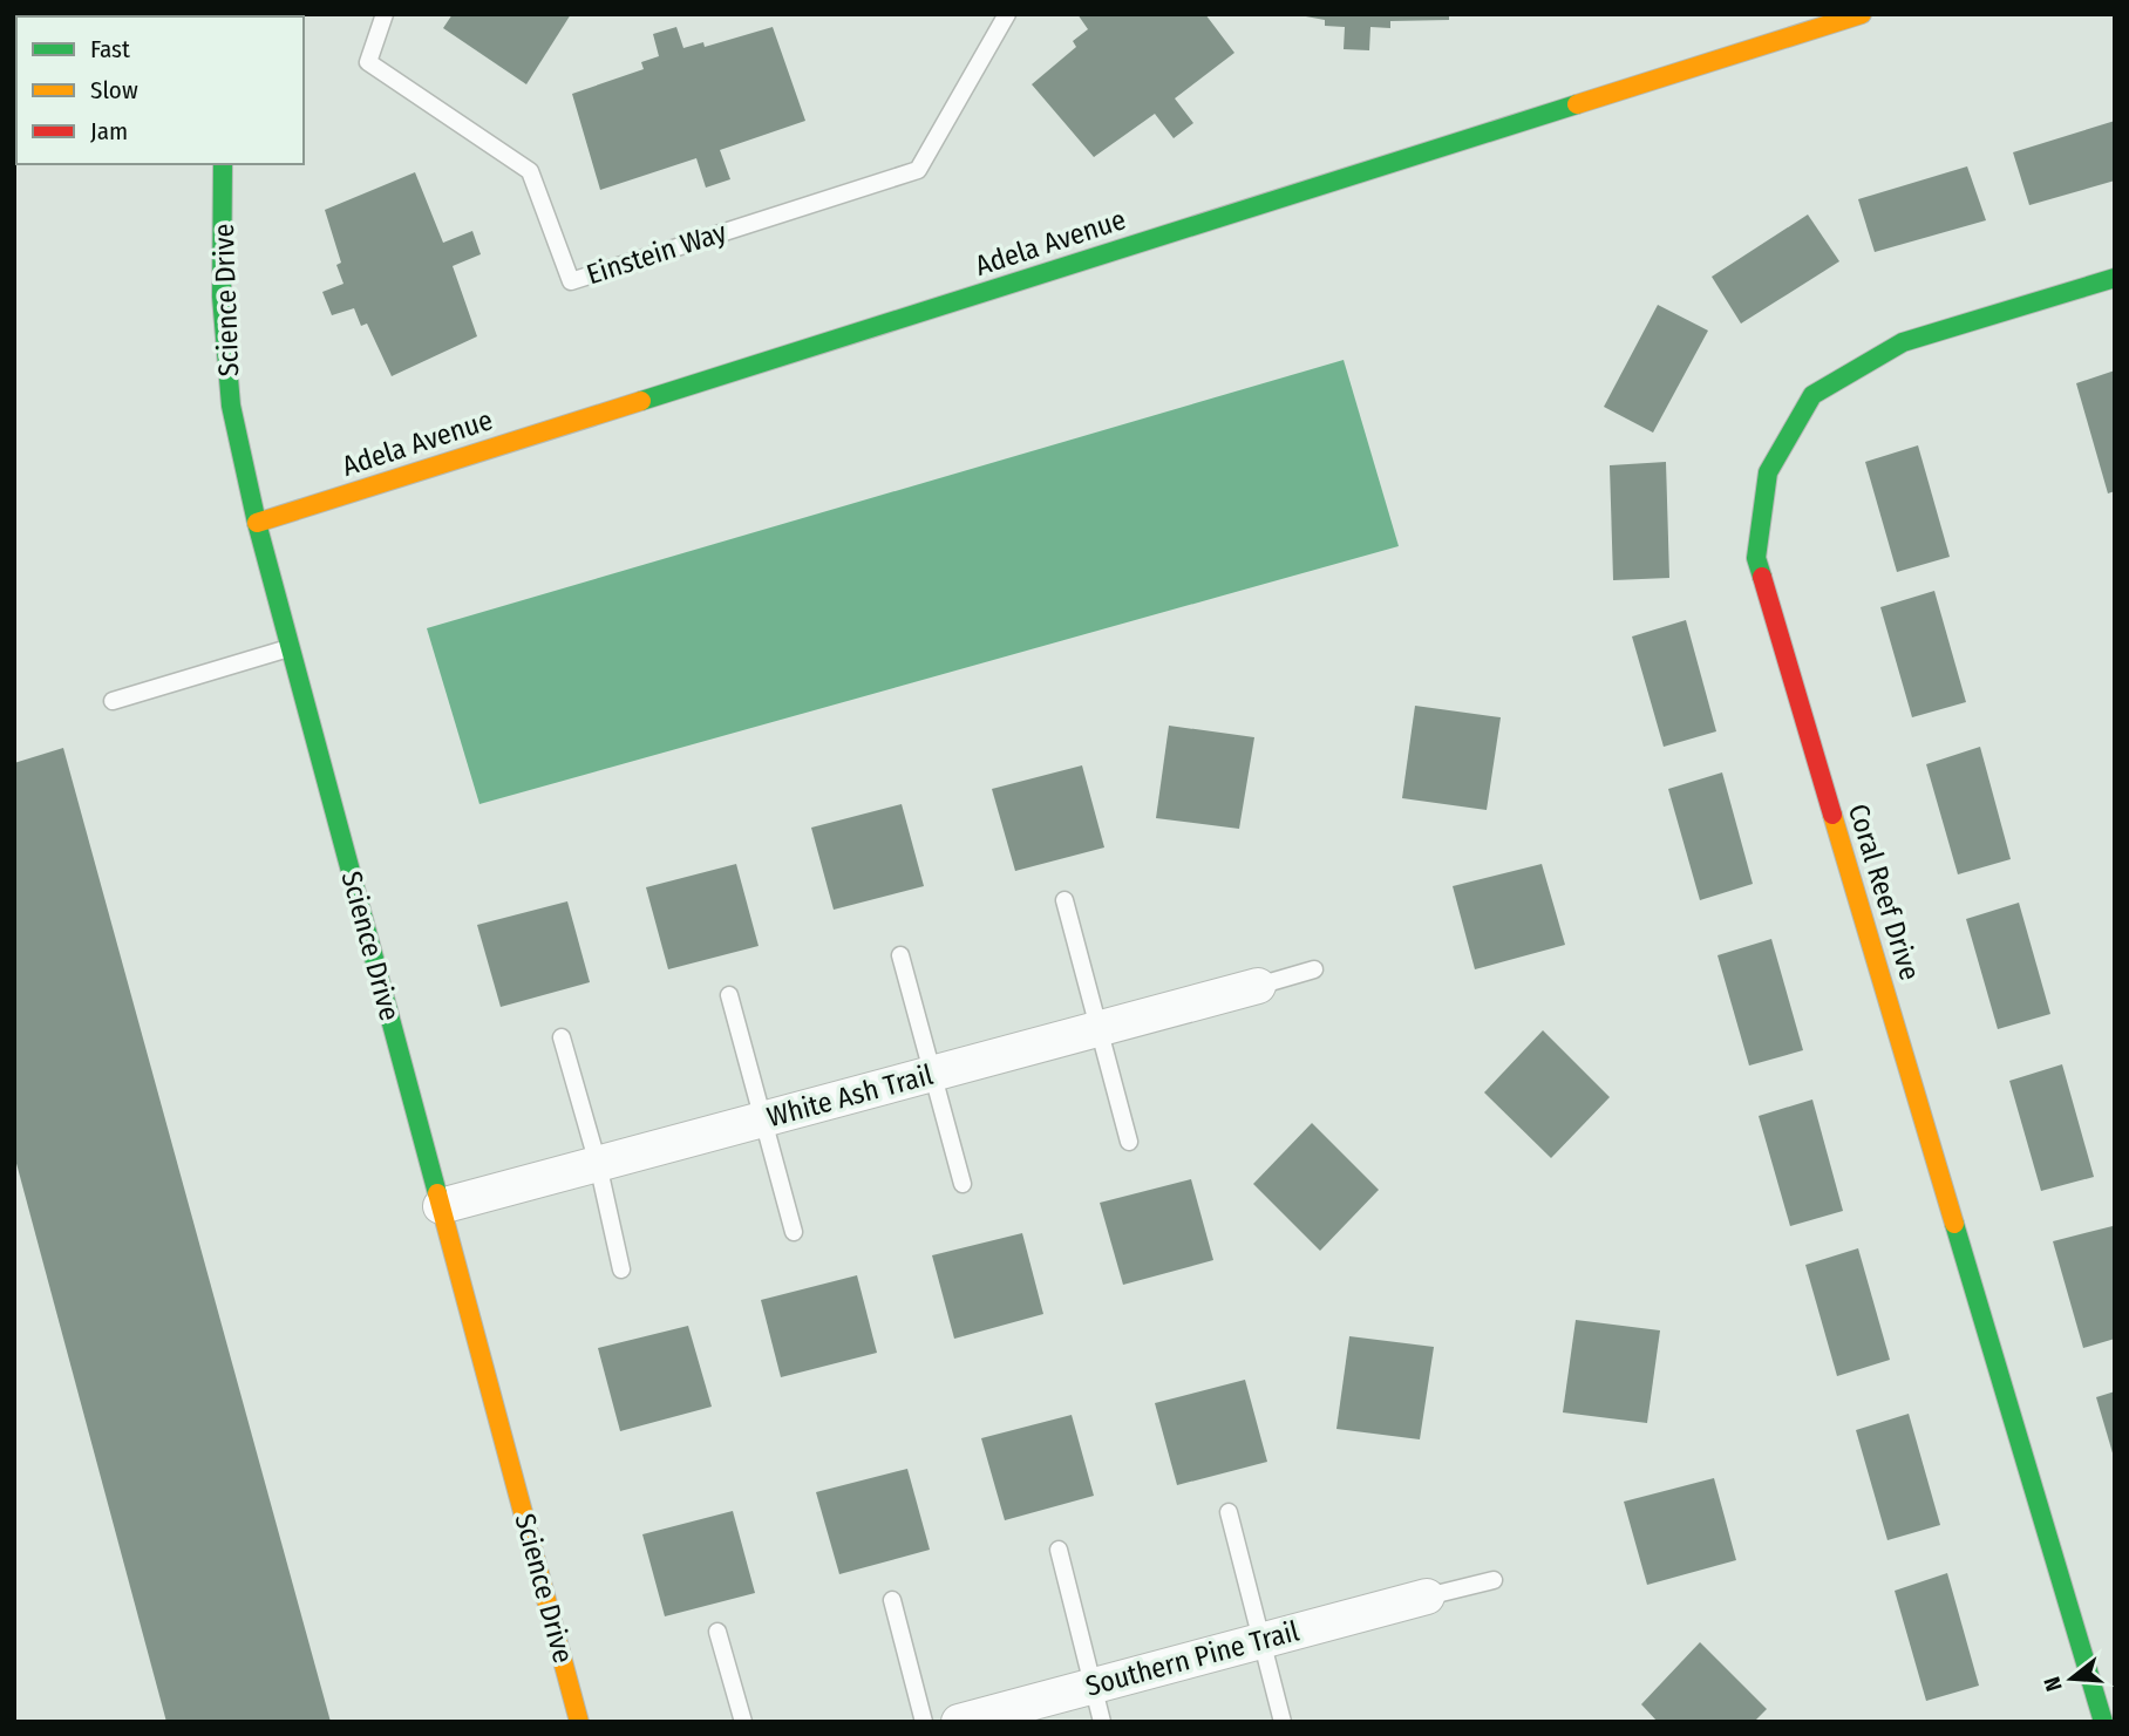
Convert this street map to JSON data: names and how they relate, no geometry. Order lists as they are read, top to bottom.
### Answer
{
  "streets": {
    "street": [
      "Adela Avenue",
      "Science Drive",
      "Coral Reef Drive",
      "White Ash Trail",
      "Southern Pine Trail"
    ],
    "lane": ["Einstein Way"]
  },
  "crossings": [
    ["Adela Avenue", "Science Drive"],
    ["Science Drive", "White Ash Trail"]
  ],
  "legend": ["Fast", "Slow", "Jam"],
  "north": "left"
}
